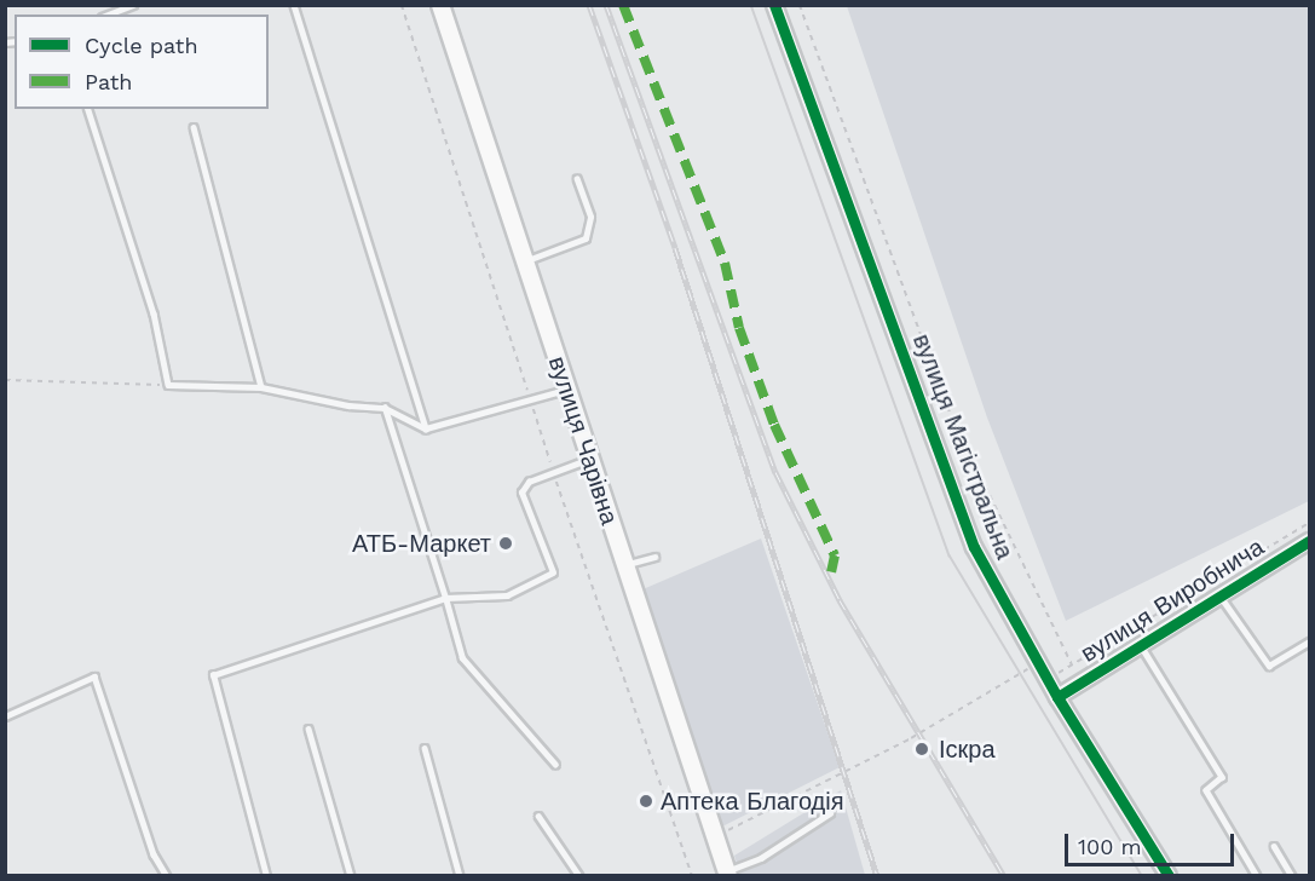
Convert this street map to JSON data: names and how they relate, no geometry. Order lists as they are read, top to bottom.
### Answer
{
  "streets": {
    "main road": ["вулиця Чарівна"],
    "street": ["вулиця Магістральна", "вулиця Виробнича"]
  },
  "crossings": [
    ["вулиця Магістральна", "вулиця Виробнича"]
  ],
  "places": ["АТБ-Маркет", "Іскра", "Аптека Благодія"],
  "legend": ["Cycle path", "Path"],
  "scale_bar": "100 m"
}
